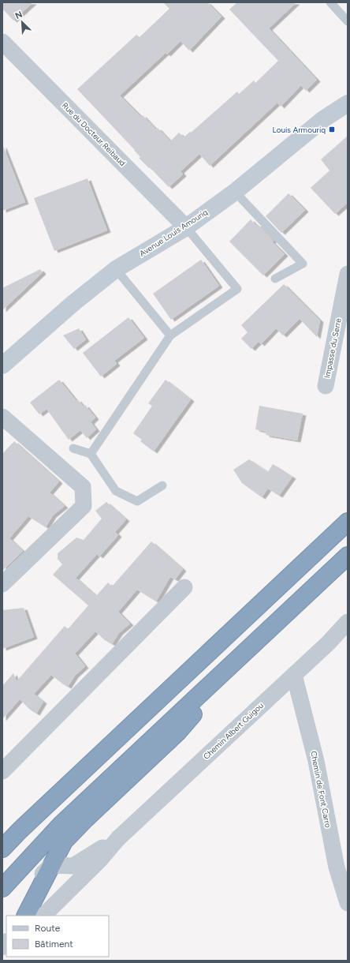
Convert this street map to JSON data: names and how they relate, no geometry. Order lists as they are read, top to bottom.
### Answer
{
  "streets": {
    "street": [
      "Rue du Docteur Reibaud",
      "Avenue Louis Amouriq",
      "Impasse du Serre",
      "Chemin Albert Guigou",
      "Chemin de Font Carro"
    ]
  },
  "crossings": [
    ["Rue du Docteur Reibaud", "Avenue Louis Amouriq"],
    ["Chemin Albert Guigou", "Chemin de Font Carro"]
  ],
  "places": {
    "transit": ["Louis Armouriq"]
  },
  "legend": ["Route", "Bâtiment"],
  "north": "top left"
}
